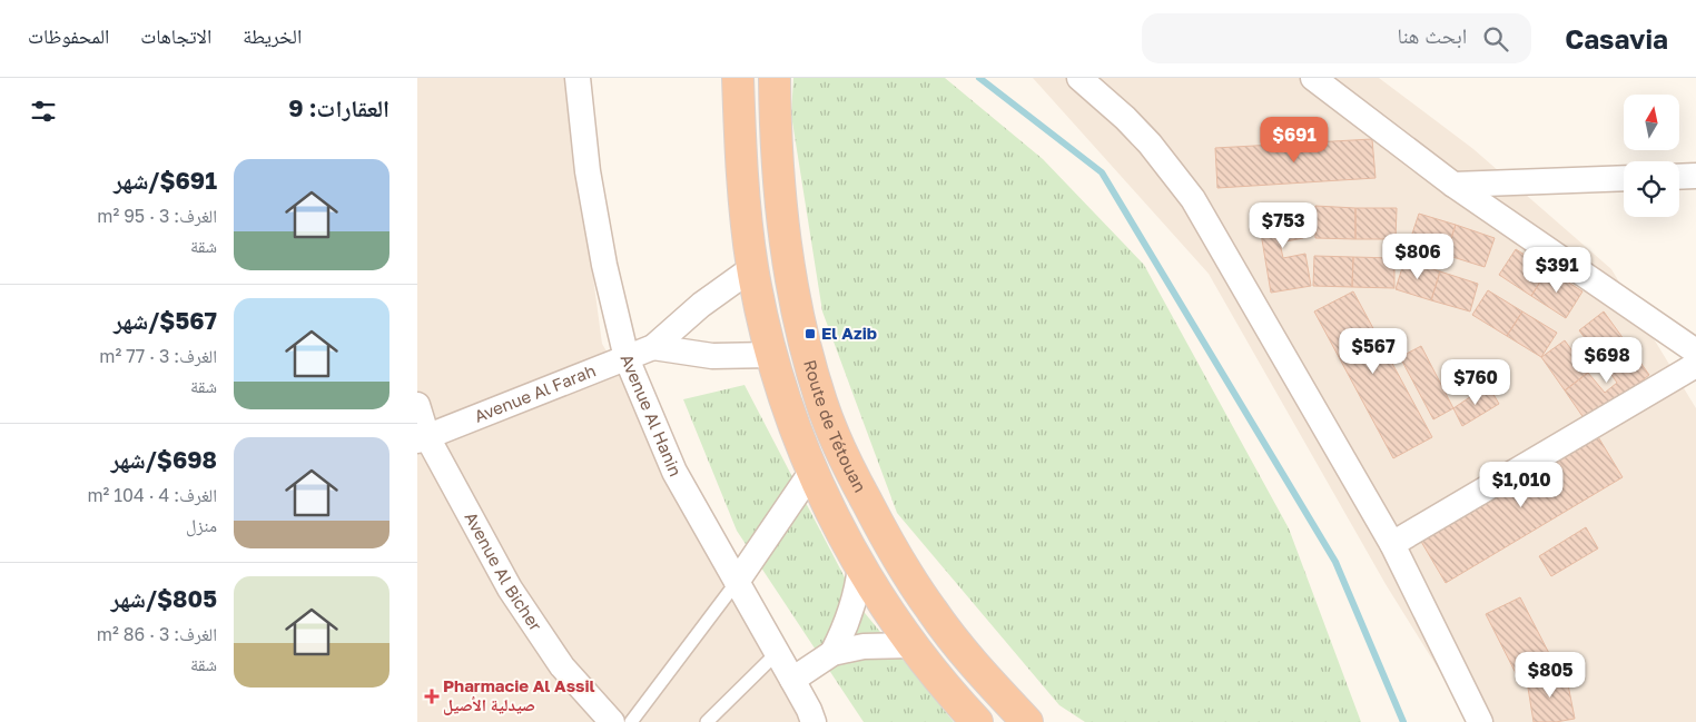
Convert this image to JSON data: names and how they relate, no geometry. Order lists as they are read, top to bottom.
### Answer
{
  "streets": {
    "highway": ["Route de Tétouan"],
    "street": ["Avenue Al Farah", "Avenue Al Hanin", "Avenue Al Bicher"]
  },
  "crossings": [
    ["Avenue Al Farah", "Avenue Al Hanin"],
    ["Avenue Al Farah", "Avenue Al Bicher"]
  ],
  "places": {
    "transit": ["El Azib"],
    "health": ["Pharmacie Al Assil صيدلية الأصيل"]
  },
  "north": "top",
  "page": {
    "header": "Casavia",
    "search": "ابحث هنا",
    "nav": ["الخريطة", "الاتجاهات", "المحفوظات"],
    "heading": "العقارات: 9",
    "price": [
      "$691",
      "$753",
      "$806",
      "$391",
      "$567",
      "$698",
      "$760",
      "$1,010",
      "$805"
    ],
    "list": [
      {
        "name": "$691/شهر",
        "note": "الغرف: 3 · 95 m² · شقة"
      },
      {
        "name": "$567/شهر",
        "note": "الغرف: 3 · 77 m² · شقة"
      },
      {
        "name": "$698/شهر",
        "note": "الغرف: 4 · 104 m² · منزل"
      },
      {
        "name": "$805/شهر",
        "note": "الغرف: 3 · 86 m² · شقة"
      }
    ]
  }
}
